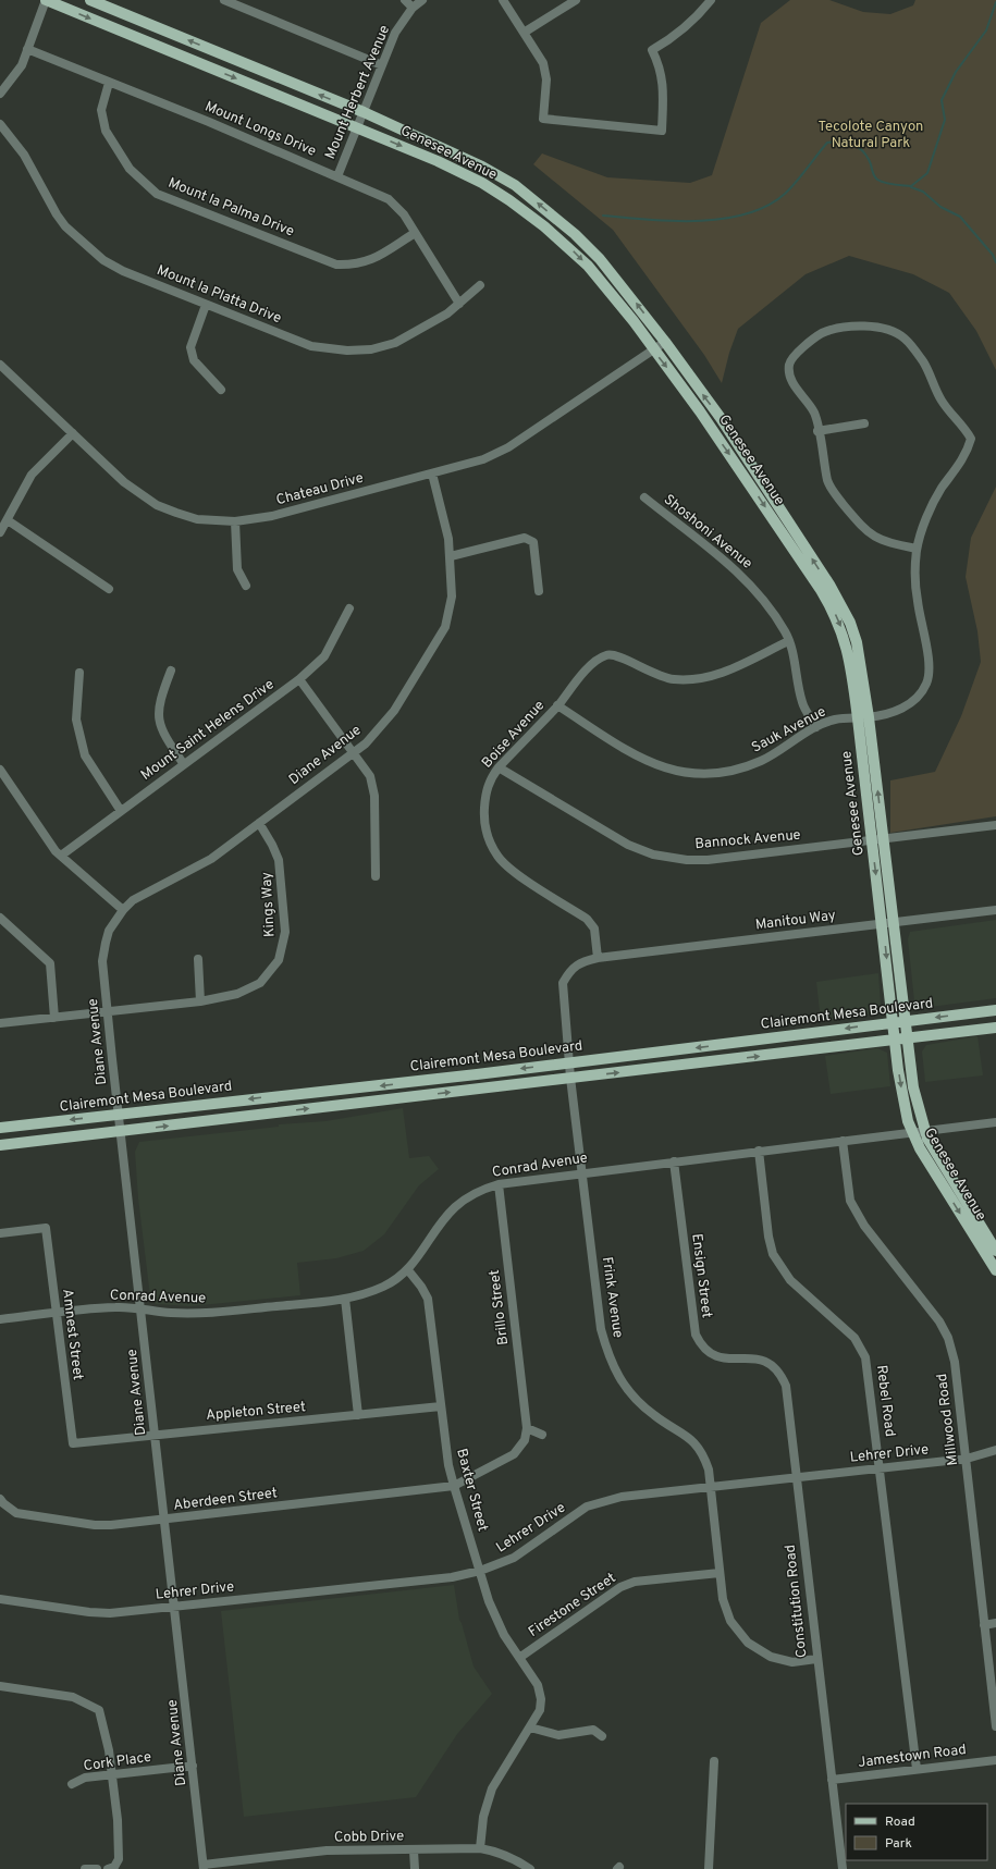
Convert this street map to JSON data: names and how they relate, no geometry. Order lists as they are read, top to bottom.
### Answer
{
  "streets": {
    "main road": ["Genesee Avenue", "Clairemont Mesa Boulevard"],
    "street": [
      "Mount Herbert Avenue",
      "Mount Longs Drive",
      "Mount la Palma Drive",
      "Mount la Platta Drive",
      "Chateau Drive",
      "Shoshoni Avenue",
      "Mount Saint Helens Drive",
      "Sauk Avenue",
      "Boise Avenue",
      "Diane Avenue",
      "Bannock Avenue",
      "Kings Way",
      "Manitou Way",
      "Conrad Avenue",
      "Ensign Street",
      "Frink Avenue",
      "Brillo Street",
      "Amnest Street",
      "Rebel Road",
      "Appleton Street",
      "Millwood Road",
      "Lehrer Drive",
      "Baxter Street",
      "Aberdeen Street",
      "Constitution Road",
      "Firestone Street",
      "Jamestown Road",
      "Cork Place",
      "Cobb Drive"
    ]
  },
  "crossings": [
    ["Mount Herbert Avenue", "Mount Longs Drive"],
    ["Mount Herbert Avenue", "Genesee Avenue"],
    ["Mount Longs Drive", "Mount la Palma Drive"],
    ["Mount Longs Drive", "Mount la Platta Drive"],
    ["Genesee Avenue", "Chateau Drive"],
    ["Genesee Avenue", "Sauk Avenue"],
    ["Genesee Avenue", "Bannock Avenue"],
    ["Genesee Avenue", "Manitou Way"],
    ["Genesee Avenue", "Clairemont Mesa Boulevard"],
    ["Genesee Avenue", "Conrad Avenue"],
    ["Chateau Drive", "Diane Avenue"],
    ["Shoshoni Avenue", "Sauk Avenue"],
    ["Shoshoni Avenue", "Boise Avenue"],
    ["Sauk Avenue", "Boise Avenue"],
    ["Boise Avenue", "Bannock Avenue"],
    ["Boise Avenue", "Manitou Way"],
    ["Boise Avenue", "Frink Avenue"],
    ["Diane Avenue", "Kings Way"],
    ["Diane Avenue", "Clairemont Mesa Boulevard"],
    ["Diane Avenue", "Conrad Avenue"],
    ["Diane Avenue", "Appleton Street"],
    ["Diane Avenue", "Lehrer Drive"],
    ["Diane Avenue", "Aberdeen Street"],
    ["Diane Avenue", "Cork Place"],
    ["Diane Avenue", "Cobb Drive"],
    ["Manitou Way", "Frink Avenue"],
    ["Clairemont Mesa Boulevard", "Frink Avenue"],
    ["Conrad Avenue", "Ensign Street"],
    ["Conrad Avenue", "Frink Avenue"],
    ["Conrad Avenue", "Brillo Street"],
    ["Conrad Avenue", "Amnest Street"],
    ["Conrad Avenue", "Rebel Road"],
    ["Conrad Avenue", "Millwood Road"],
    ["Conrad Avenue", "Baxter Street"],
    ["Ensign Street", "Constitution Road"],
    ["Frink Avenue", "Lehrer Drive"],
    ["Frink Avenue", "Constitution Road"],
    ["Frink Avenue", "Firestone Street"],
    ["Brillo Street", "Baxter Street"],
    ["Brillo Street", "Aberdeen Street"],
    ["Amnest Street", "Appleton Street"],
    ["Rebel Road", "Lehrer Drive"],
    ["Rebel Road", "Jamestown Road"],
    ["Appleton Street", "Baxter Street"],
    ["Millwood Road", "Lehrer Drive"],
    ["Lehrer Drive", "Baxter Street"],
    ["Lehrer Drive", "Constitution Road"],
    ["Baxter Street", "Aberdeen Street"],
    ["Baxter Street", "Firestone Street"],
    ["Baxter Street", "Cobb Drive"],
    ["Constitution Road", "Jamestown Road"]
  ],
  "parks": ["Tecolote Canyon Natural Park"],
  "legend": ["Road", "Park"]
}
